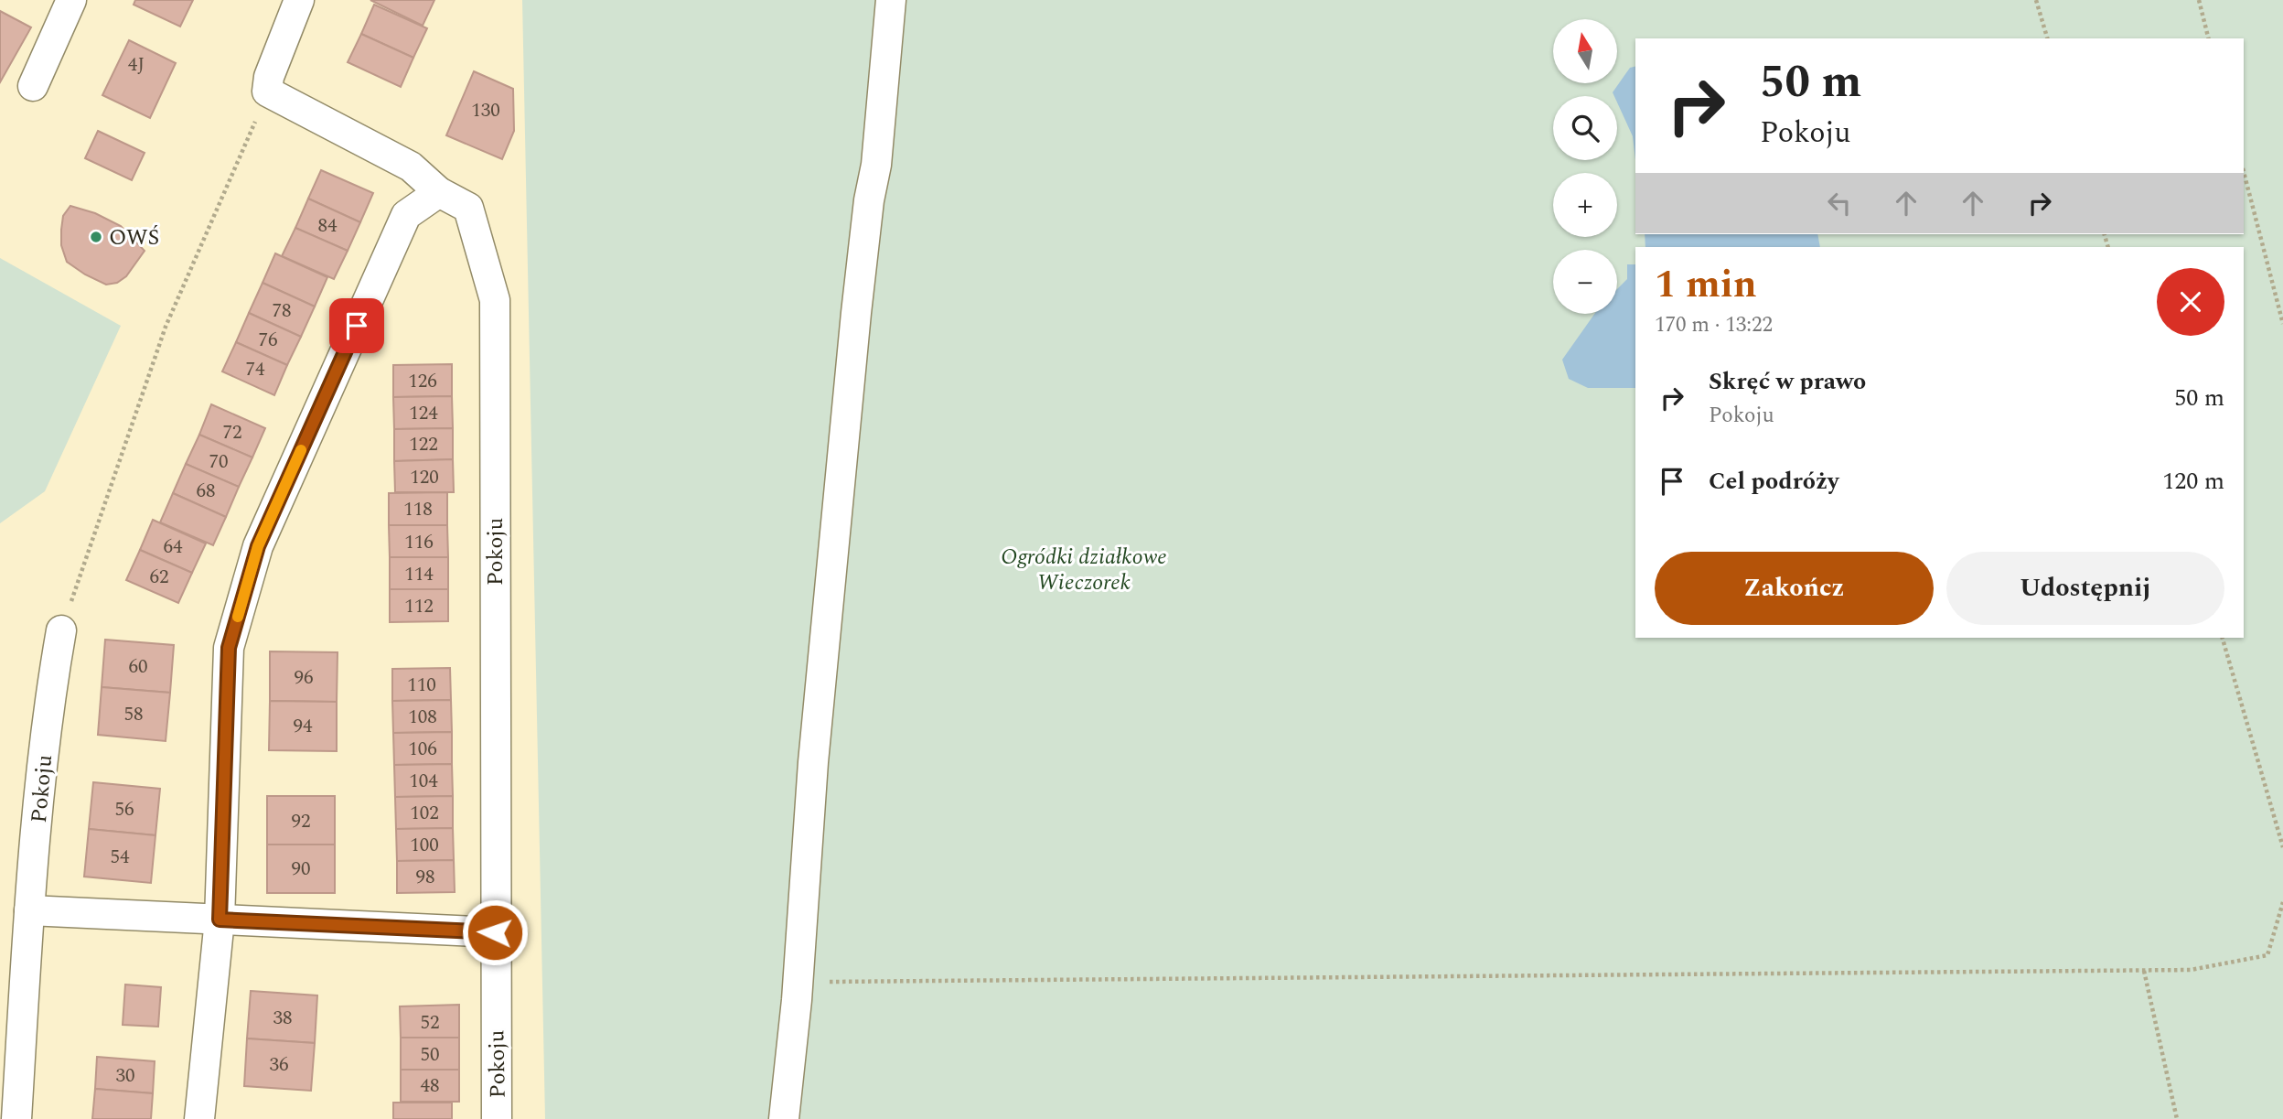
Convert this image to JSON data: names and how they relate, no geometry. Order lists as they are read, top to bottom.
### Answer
{
  "streets": {
    "street": ["Pokoju"]
  },
  "parks": ["Ogródki działkowe Wieczorek"],
  "places": ["OWŚ"],
  "house_numbers": [
    "4J",
    "130",
    "84",
    "78",
    "76",
    "74",
    "126",
    "124",
    "72",
    "122",
    "70",
    "120",
    "68",
    "118",
    "116",
    "64",
    "114",
    "62",
    "112",
    "60",
    "96",
    "110",
    "58",
    "108",
    "94",
    "106",
    "104",
    "56",
    "102",
    "92",
    "100",
    "54",
    "90",
    "98",
    "38",
    "52",
    "50",
    "36",
    "30",
    "48"
  ],
  "north": "top",
  "page": {
    "map_buttons": ["+", "−"],
    "turn": ["50 m", "Pokoju"],
    "heading": ["1 min", "170 m · 13:22"],
    "list": [
      {
        "name": "Skręć w prawo",
        "note": "Pokoju",
        "value": "50 m"
      },
      {
        "name": "Cel podróży",
        "value": "120 m"
      }
    ],
    "buttons": ["Zakończ", "Udostępnij"]
  }
}
